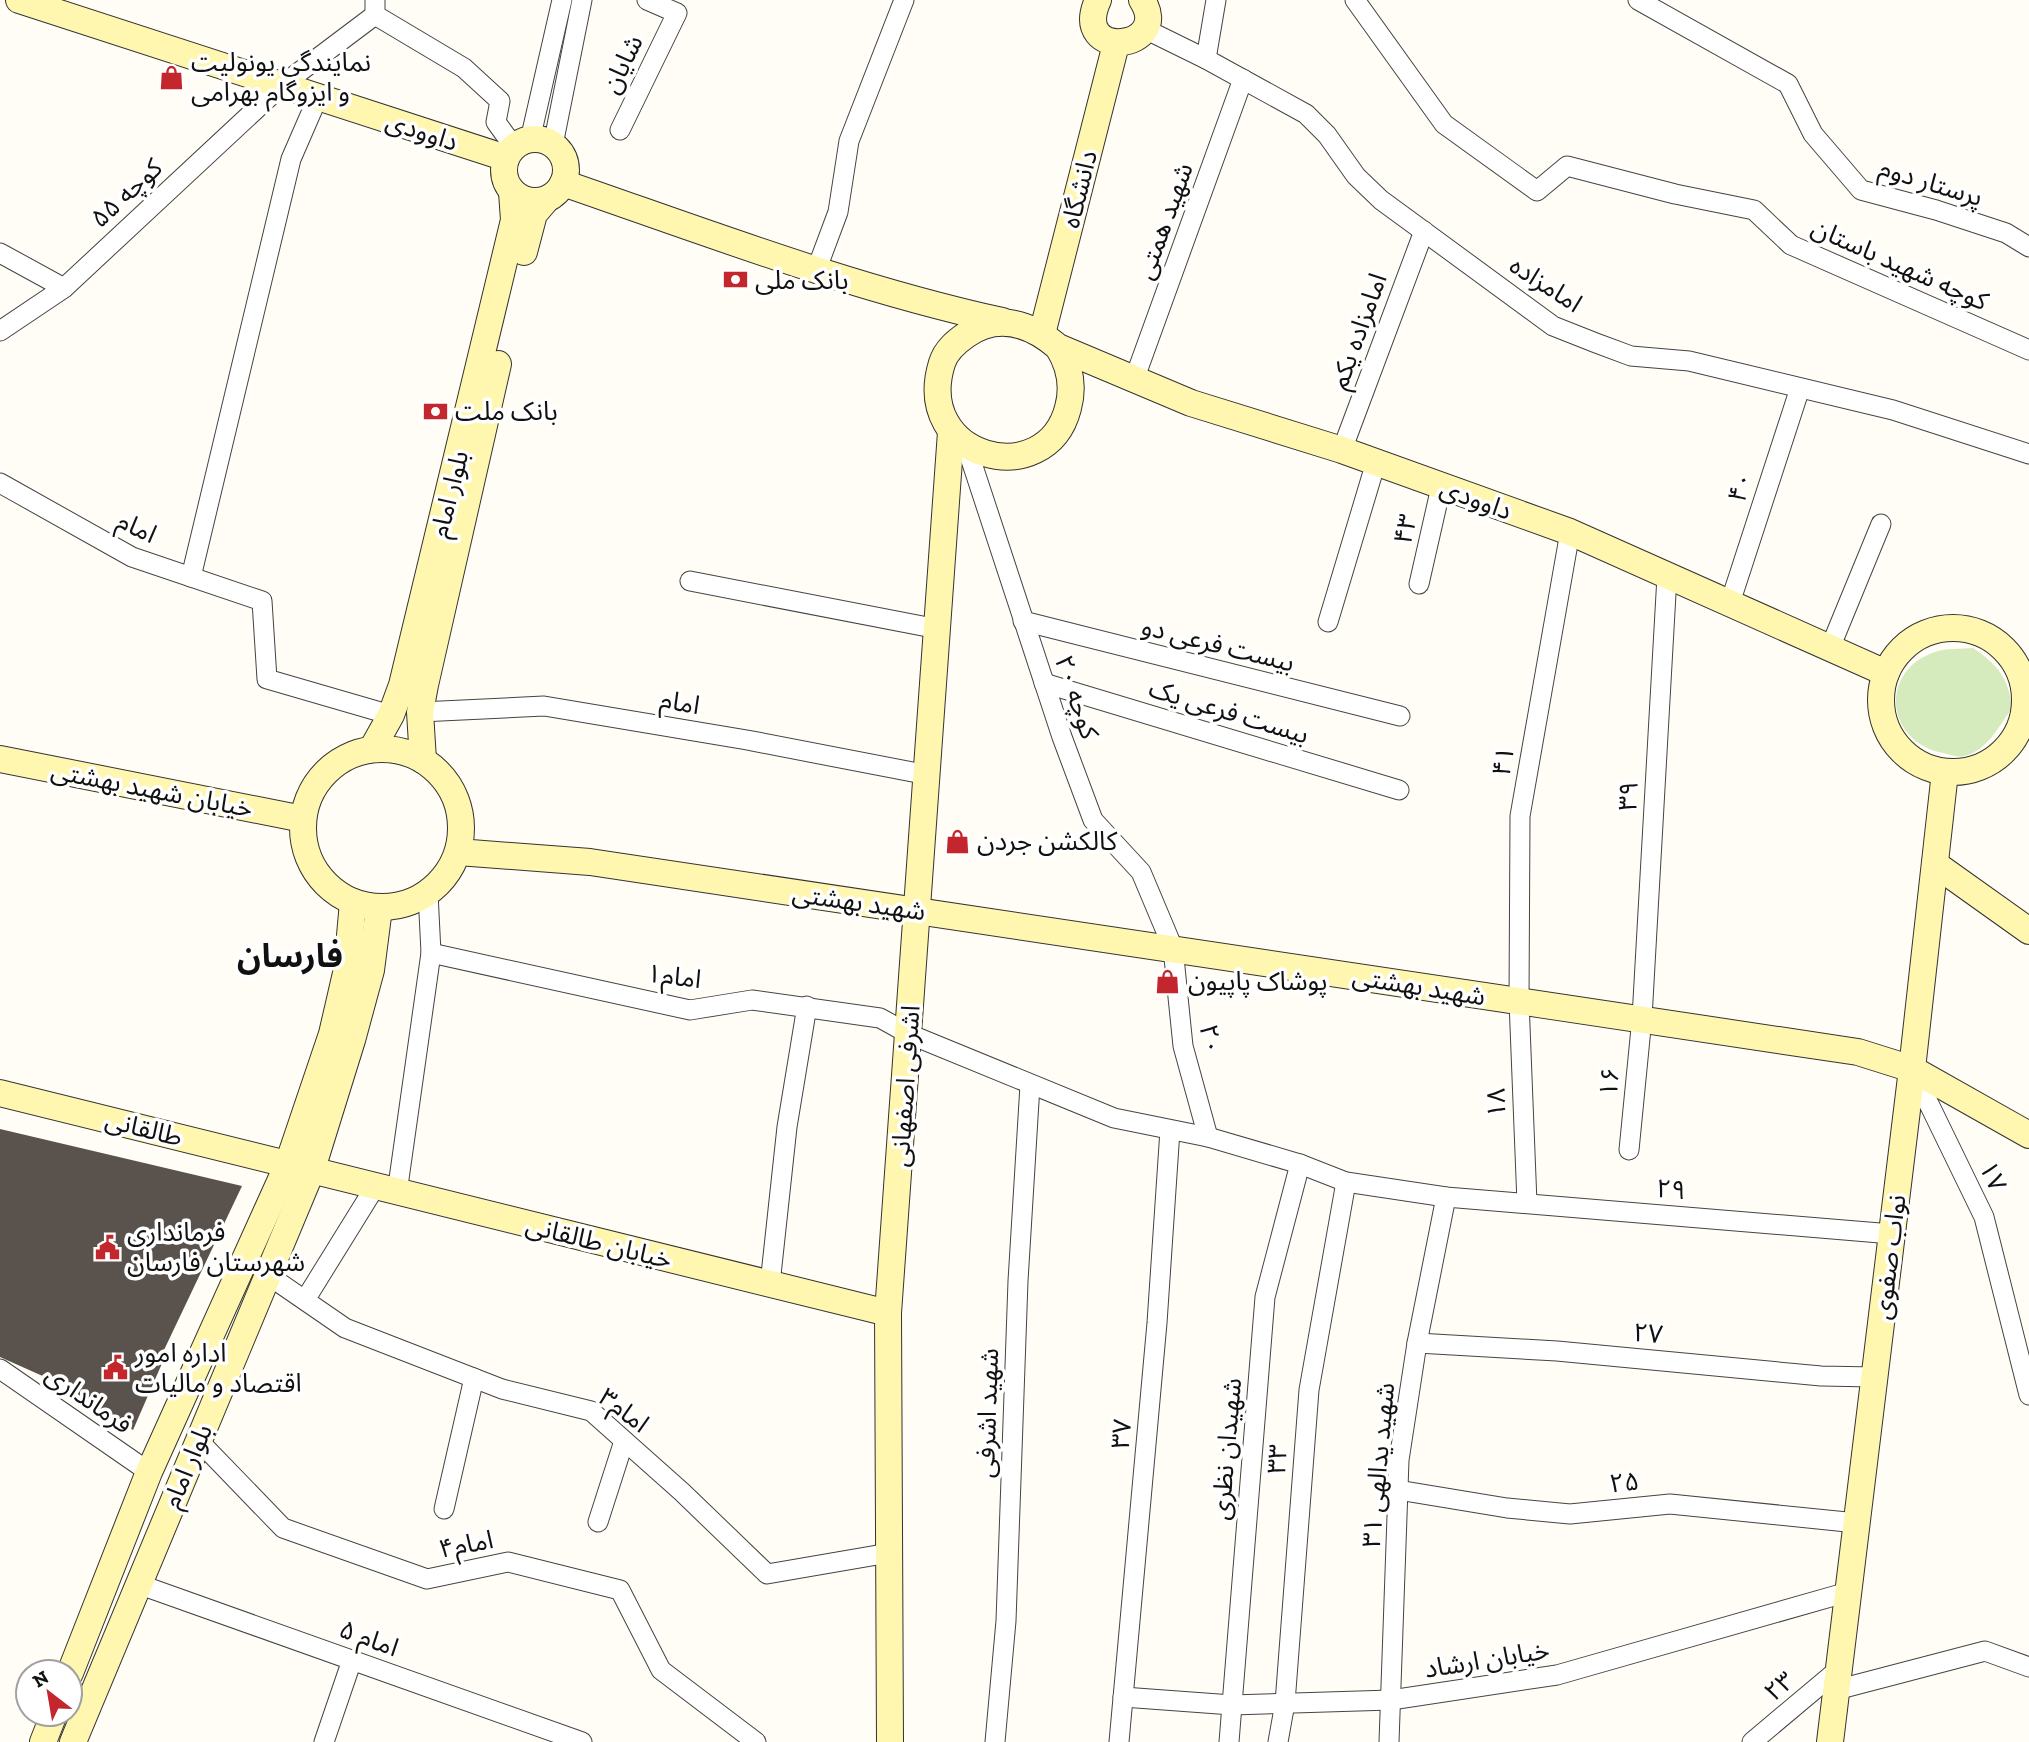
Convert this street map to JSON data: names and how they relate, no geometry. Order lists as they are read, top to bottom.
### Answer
{
  "streets": {
    "main road": [
      "داوودی",
      "دانشگاه",
      "بلوار امام",
      "خیابان شهید بهشتی",
      "شهید بهشتی",
      "اشرفی اصفهانی",
      "طالقانی",
      "خیابان طالقانی",
      "نواب صفوی"
    ],
    "street": [
      "شایان",
      "پرستار دوم",
      "کوچه ۵۵",
      "شهید همتی",
      "کوچه شهید باستان",
      "امامزاده",
      "امامزاده یکم",
      "۴۰",
      "امام",
      "۴۳",
      "بیست فرعی دو",
      "کوچه ۲۰",
      "بیست فرعی یک",
      "۴۱",
      "۳۹",
      "امام۱",
      "۲۰",
      "۱۶",
      "۱۸",
      "۱۷",
      "۲۹",
      "۲۷",
      "فرمانداری",
      "امام۳",
      "شهید اشرفی",
      "۳۷",
      "شهیدان نظری",
      "۳۳",
      "۳۱ شهید یدالهی",
      "۲۵",
      "امام۴",
      "امام ۵",
      "خیابان ارشاد",
      "۲۳"
    ]
  },
  "crossings": [
    ["داوودی", "دانشگاه"],
    ["داوودی", "کوچه ۵۵"],
    ["داوودی", "شهید همتی"],
    ["داوودی", "امامزاده یکم"],
    ["داوودی", "۴۰"],
    ["داوودی", "بلوار امام"],
    ["داوودی", "۴۳"],
    ["داوودی", "کوچه ۲۰"],
    ["داوودی", "۴۱"],
    ["داوودی", "۳۹"],
    ["داوودی", "اشرفی اصفهانی"],
    ["داوودی", "نواب صفوی"],
    ["دانشگاه", "کوچه ۲۰"],
    ["دانشگاه", "اشرفی اصفهانی"],
    ["شهید همتی", "امامزاده"],
    ["امامزاده", "امامزاده یکم"],
    ["امامزاده", "۴۰"],
    ["بلوار امام", "امام"],
    ["بلوار امام", "خیابان شهید بهشتی"],
    ["بلوار امام", "شهید بهشتی"],
    ["بلوار امام", "طالقانی"],
    ["بلوار امام", "خیابان طالقانی"],
    ["بلوار امام", "فرمانداری"],
    ["بلوار امام", "امام۳"],
    ["بلوار امام", "امام۴"],
    ["بلوار امام", "امام ۵"],
    ["امام", "اشرفی اصفهانی"],
    ["بیست فرعی دو", "کوچه ۲۰"],
    ["کوچه ۲۰", "بیست فرعی یک"],
    ["کوچه ۲۰", "شهید بهشتی"],
    ["کوچه ۲۰", "۲۰"],
    ["کوچه ۲۰", "اشرفی اصفهانی"],
    ["۴۱", "شهید بهشتی"],
    ["۴۱", "۱۸"],
    ["خیابان شهید بهشتی", "شهید بهشتی"],
    ["۳۹", "شهید بهشتی"],
    ["۳۹", "۱۶"],
    ["شهید بهشتی", "۲۰"],
    ["شهید بهشتی", "۱۶"],
    ["شهید بهشتی", "اشرفی اصفهانی"],
    ["شهید بهشتی", "۱۸"],
    ["شهید بهشتی", "۱۷"],
    ["شهید بهشتی", "نواب صفوی"],
    ["امام۱", "اشرفی اصفهانی"],
    ["امام۱", "۲۹"],
    ["امام۱", "شهید اشرفی"],
    ["امام۱", "۳۷"],
    ["۲۰", "۲۹"],
    ["اشرفی اصفهانی", "خیابان طالقانی"],
    ["اشرفی اصفهانی", "امام۳"],
    ["۱۸", "۲۹"],
    ["طالقانی", "خیابان طالقانی"],
    ["۱۷", "نواب صفوی"],
    ["۲۹", "نواب صفوی"],
    ["۲۹", "۳۷"],
    ["۲۹", "شهیدان نظری"],
    ["۲۹", "۳۳"],
    ["۲۹", "۳۱ شهید یدالهی"],
    ["نواب صفوی", "۲۷"],
    ["نواب صفوی", "۲۵"],
    ["نواب صفوی", "خیابان ارشاد"],
    ["نواب صفوی", "۲۳"],
    ["۲۷", "۳۱ شهید یدالهی"],
    ["۳۷", "خیابان ارشاد"],
    ["شهیدان نظری", "خیابان ارشاد"],
    ["۳۳", "خیابان ارشاد"],
    ["۳۱ شهید یدالهی", "۲۵"],
    ["۳۱ شهید یدالهی", "خیابان ارشاد"]
  ],
  "districts": ["فارسان"],
  "places": {
    "shop": ["نمایندگی یونولیت و ایزوگام بهرامی", "کالکشن جردن", "پوشاک پاپیون"],
    "bank": ["بانک ملی", "بانک ملت"],
    "public building": ["فرمانداری شهرستان فارسان", "اداره امور اقتصاد و مالیات"]
  },
  "north": "top left"
}
